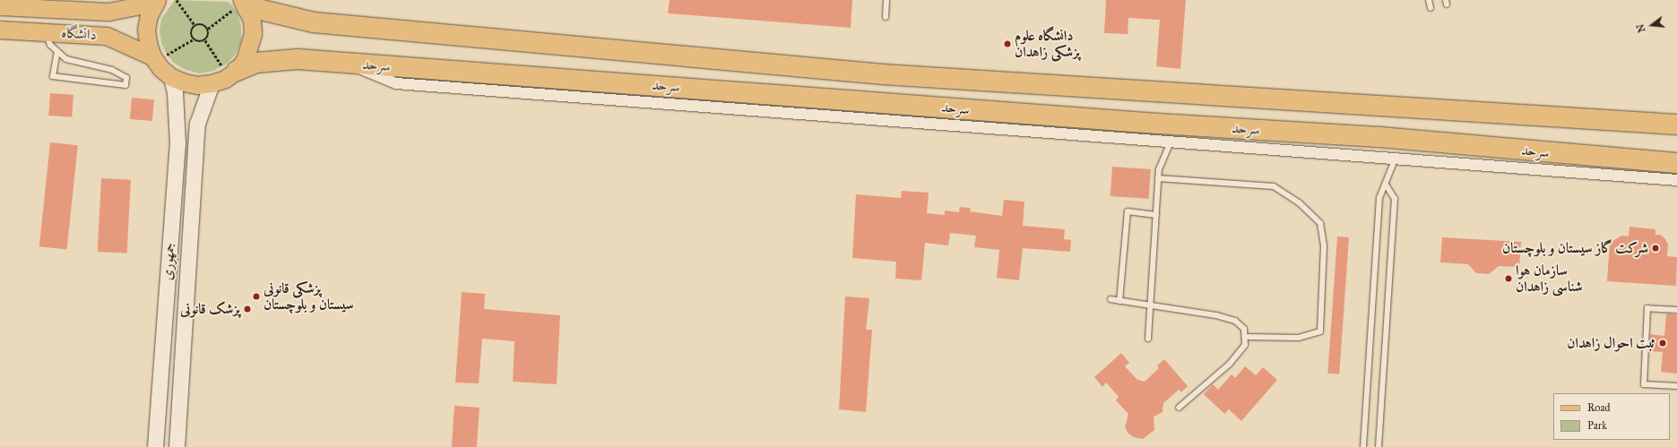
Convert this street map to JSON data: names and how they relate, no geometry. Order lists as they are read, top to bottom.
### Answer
{
  "streets": {
    "highway": ["سرحد"],
    "main road": ["دانشگاه", "جمهوری"]
  },
  "places": [
    "دانشگاه علوم پزشکی زاهدان",
    "شرکت گاز سیستان و بلوچستان",
    "سازمان هوا شناسی زاهدان",
    "پزشکی قانونی سیستان و بلوچستان",
    "پزشک قانونی",
    "ثبت احوال زاهدان"
  ],
  "legend": ["Road", "Park"],
  "north": "left"
}
